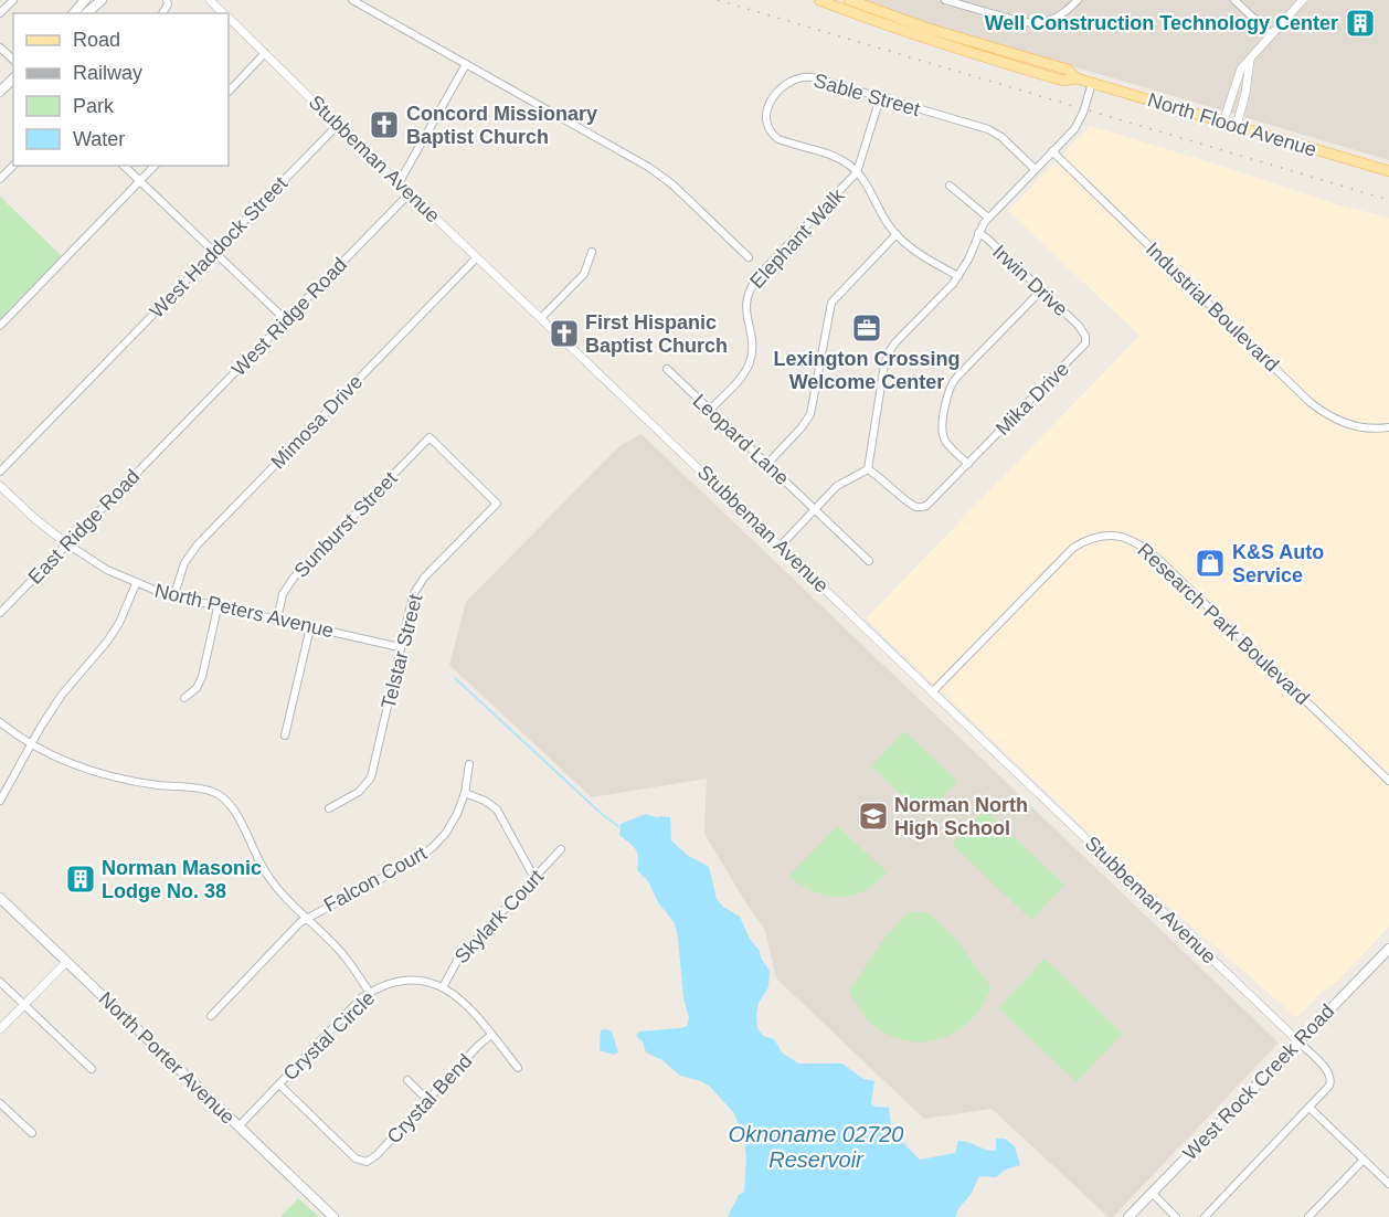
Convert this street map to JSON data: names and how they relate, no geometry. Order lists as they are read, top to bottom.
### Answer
{
  "streets": {
    "main road": ["North Flood Avenue", "North Porter Avenue", "West Rock Creek Road"],
    "street": [
      "Sable Street",
      "Stubbeman Avenue",
      "Elephant Walk",
      "West Haddock Street",
      "Irwin Drive",
      "Industrial Boulevard",
      "West Ridge Road",
      "Mika Drive",
      "Mimosa Drive",
      "Leopard Lane",
      "Sunburst Street",
      "East Ridge Road",
      "North Peters Avenue",
      "Research Park Boulevard",
      "Telstar Street",
      "Falcon Court",
      "Skylark Court",
      "Crystal Circle",
      "Crystal Bend"
    ]
  },
  "crossings": [
    ["Sable Street", "Elephant Walk"],
    ["Stubbeman Avenue", "West Haddock Street"],
    ["Stubbeman Avenue", "West Ridge Road"],
    ["Stubbeman Avenue", "Mimosa Drive"],
    ["Stubbeman Avenue", "Research Park Boulevard"],
    ["Stubbeman Avenue", "West Rock Creek Road"],
    ["Elephant Walk", "Leopard Lane"],
    ["Irwin Drive", "Mika Drive"],
    ["West Ridge Road", "East Ridge Road"],
    ["Mimosa Drive", "North Peters Avenue"],
    ["Sunburst Street", "North Peters Avenue"],
    ["Sunburst Street", "Telstar Street"],
    ["East Ridge Road", "North Peters Avenue"],
    ["North Peters Avenue", "Telstar Street"],
    ["Skylark Court", "Crystal Circle"],
    ["Crystal Circle", "North Porter Avenue"],
    ["Crystal Circle", "Crystal Bend"]
  ],
  "water": ["Oknoname 02720 Reservoir"],
  "places": {
    "building": ["Well Construction Technology Center", "Norman Masonic Lodge No. 38"],
    "church": ["Concord Missionary Baptist Church", "First Hispanic Baptist Church"],
    "office": ["Lexington Crossing Welcome Center"],
    "shop": ["K&S Auto Service"],
    "school or university": ["Norman North High School"]
  },
  "legend": [
    "Road",
    "Railway",
    "Park",
    "Water"
  ]
}
